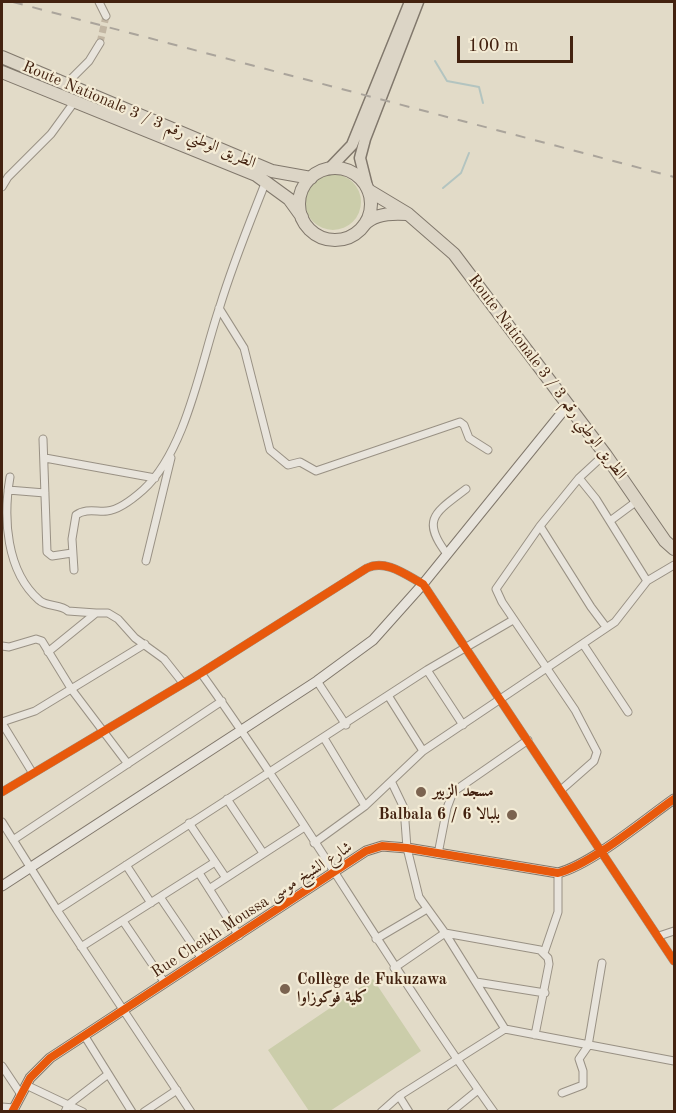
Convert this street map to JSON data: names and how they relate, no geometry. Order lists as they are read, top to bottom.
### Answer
{
  "streets": {
    "highway": ["Route Nationale 3 / الطريق الوطني رقم 3"],
    "street": ["Rue Cheikh Moussa شارع الشيخ موسى"]
  },
  "places": ["مسجد الزبير", "Balbala 6 / بلبالا 6", "Collège de Fukuzawa كلية فوكوزاوا"],
  "scale_bar": "100 m"
}
